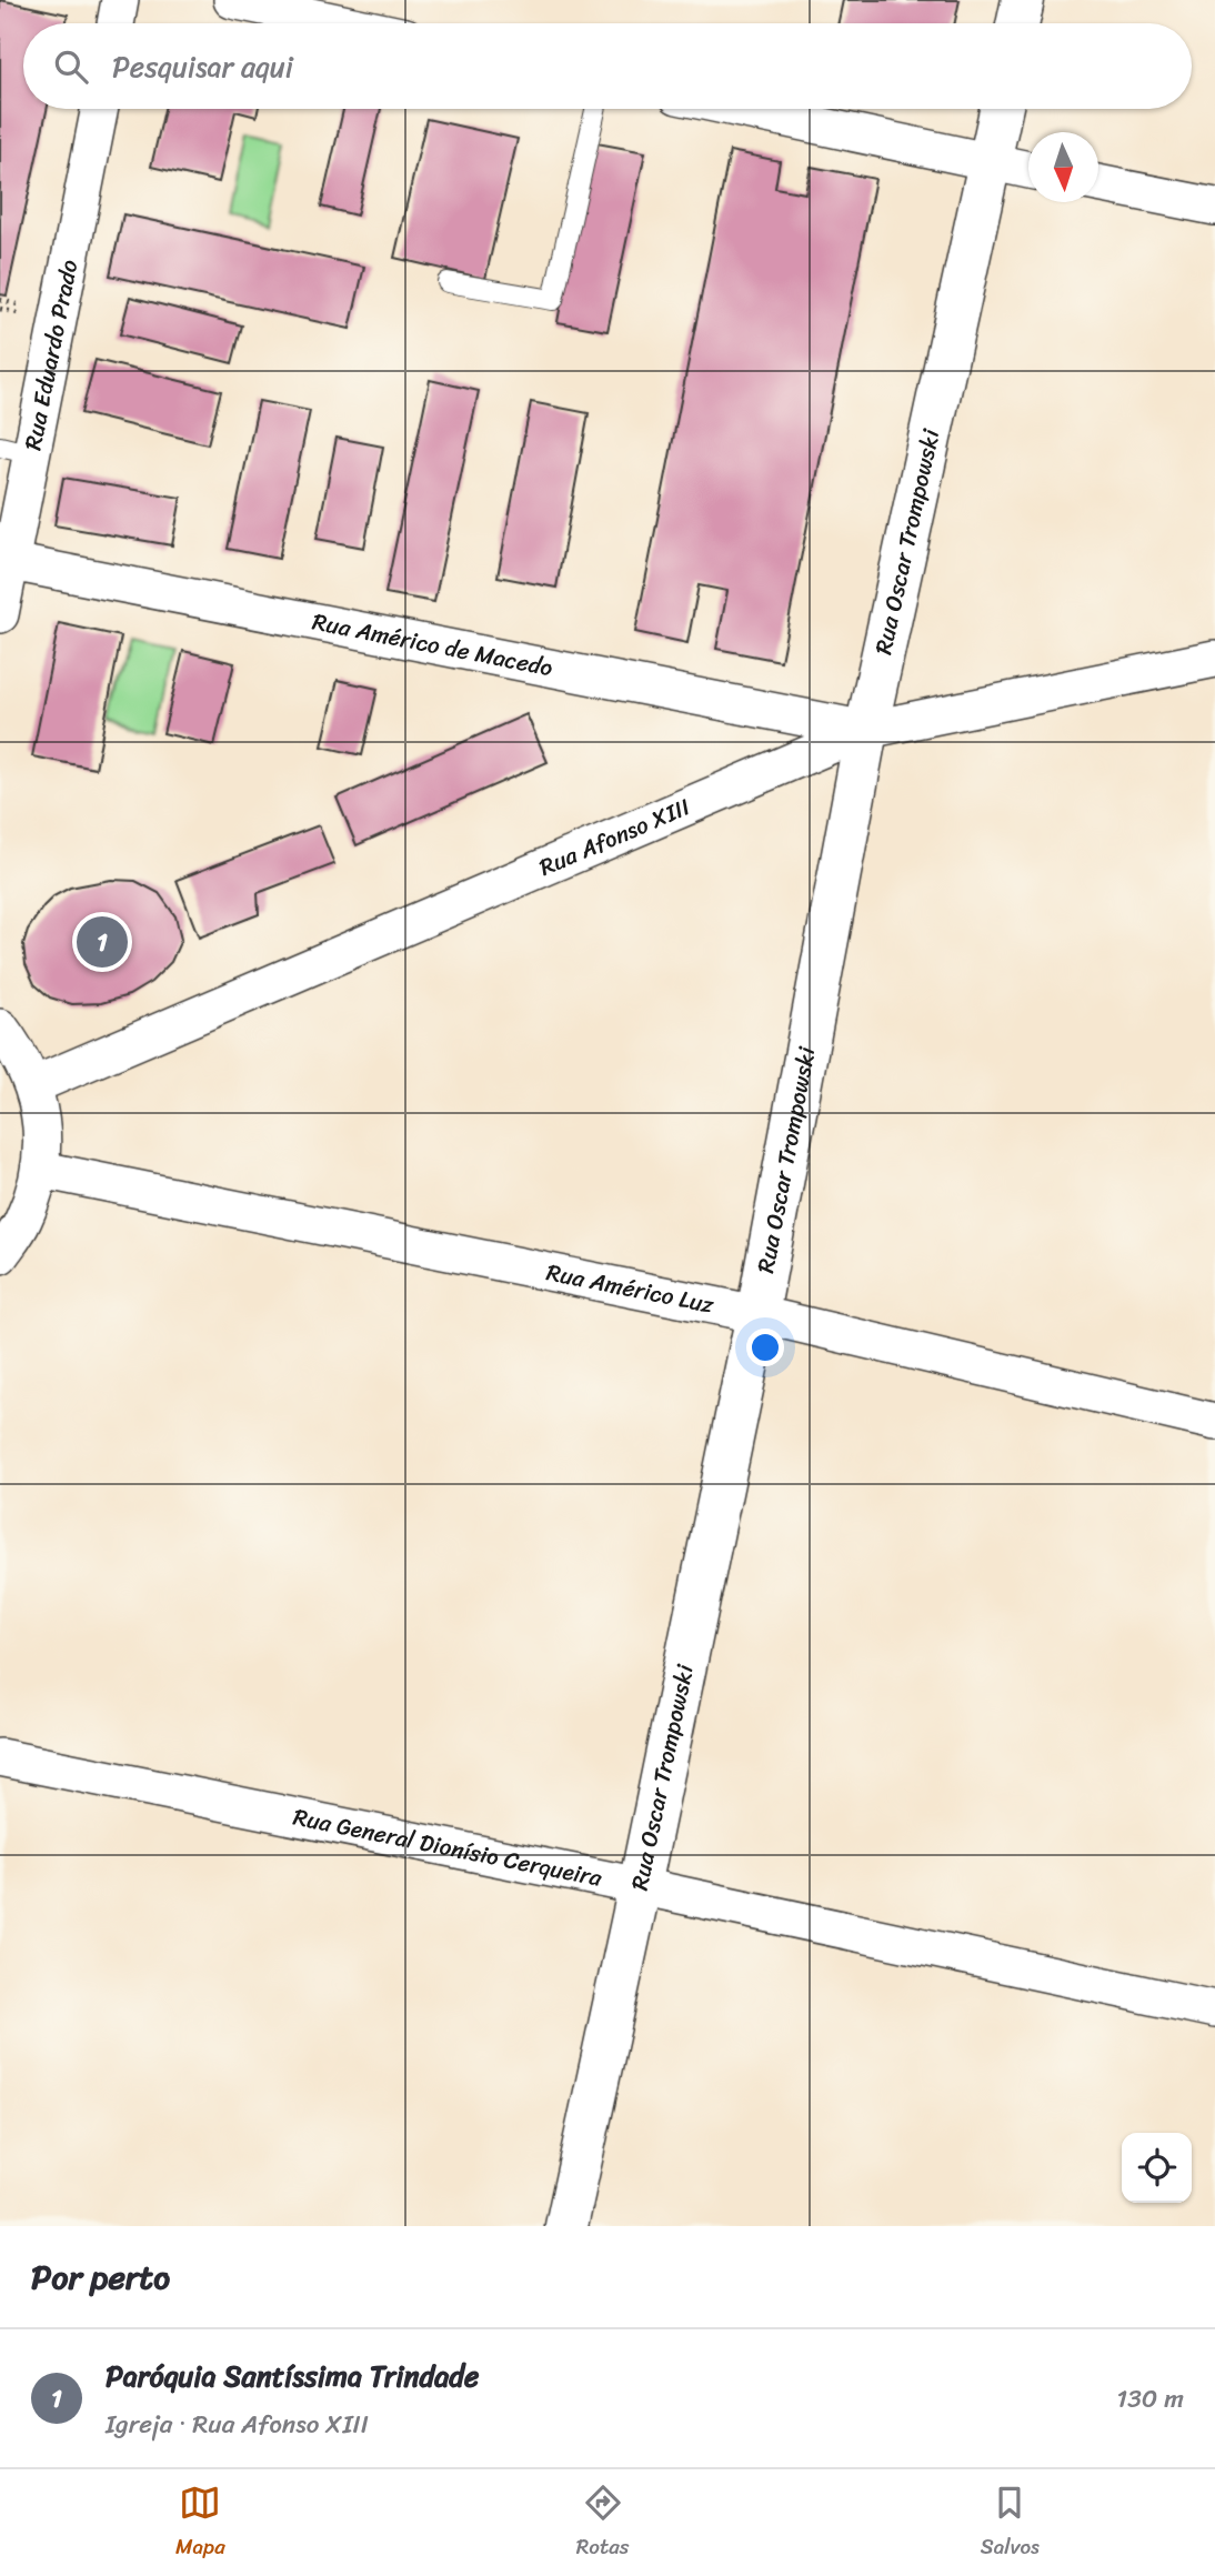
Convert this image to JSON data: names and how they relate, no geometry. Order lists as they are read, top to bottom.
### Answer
{
  "streets": {
    "street": [
      "Rua Eduardo Prado",
      "Rua Oscar Trompowski",
      "Rua Américo de Macedo",
      "Rua Afonso XIII",
      "Rua Américo Luz",
      "Rua General Dionísio Cerqueira"
    ]
  },
  "crossings": [
    ["Rua Eduardo Prado", "Rua Américo de Macedo"],
    ["Rua Oscar Trompowski", "Rua Américo de Macedo"],
    ["Rua Oscar Trompowski", "Rua Afonso XIII"],
    ["Rua Oscar Trompowski", "Rua Américo Luz"],
    ["Rua Oscar Trompowski", "Rua General Dionísio Cerqueira"],
    ["Rua Américo de Macedo", "Rua Afonso XIII"]
  ],
  "north": "bottom",
  "page": {
    "search": "Pesquisar aqui",
    "pins": "1",
    "heading": "Por perto",
    "list": [
      {
        "mark": "1",
        "name": "Paróquia Santíssima Trindade",
        "note": "Igreja · Rua Afonso XIII",
        "value": "130 m"
      }
    ],
    "nav": ["Mapa", "Rotas", "Salvos"]
  }
}
